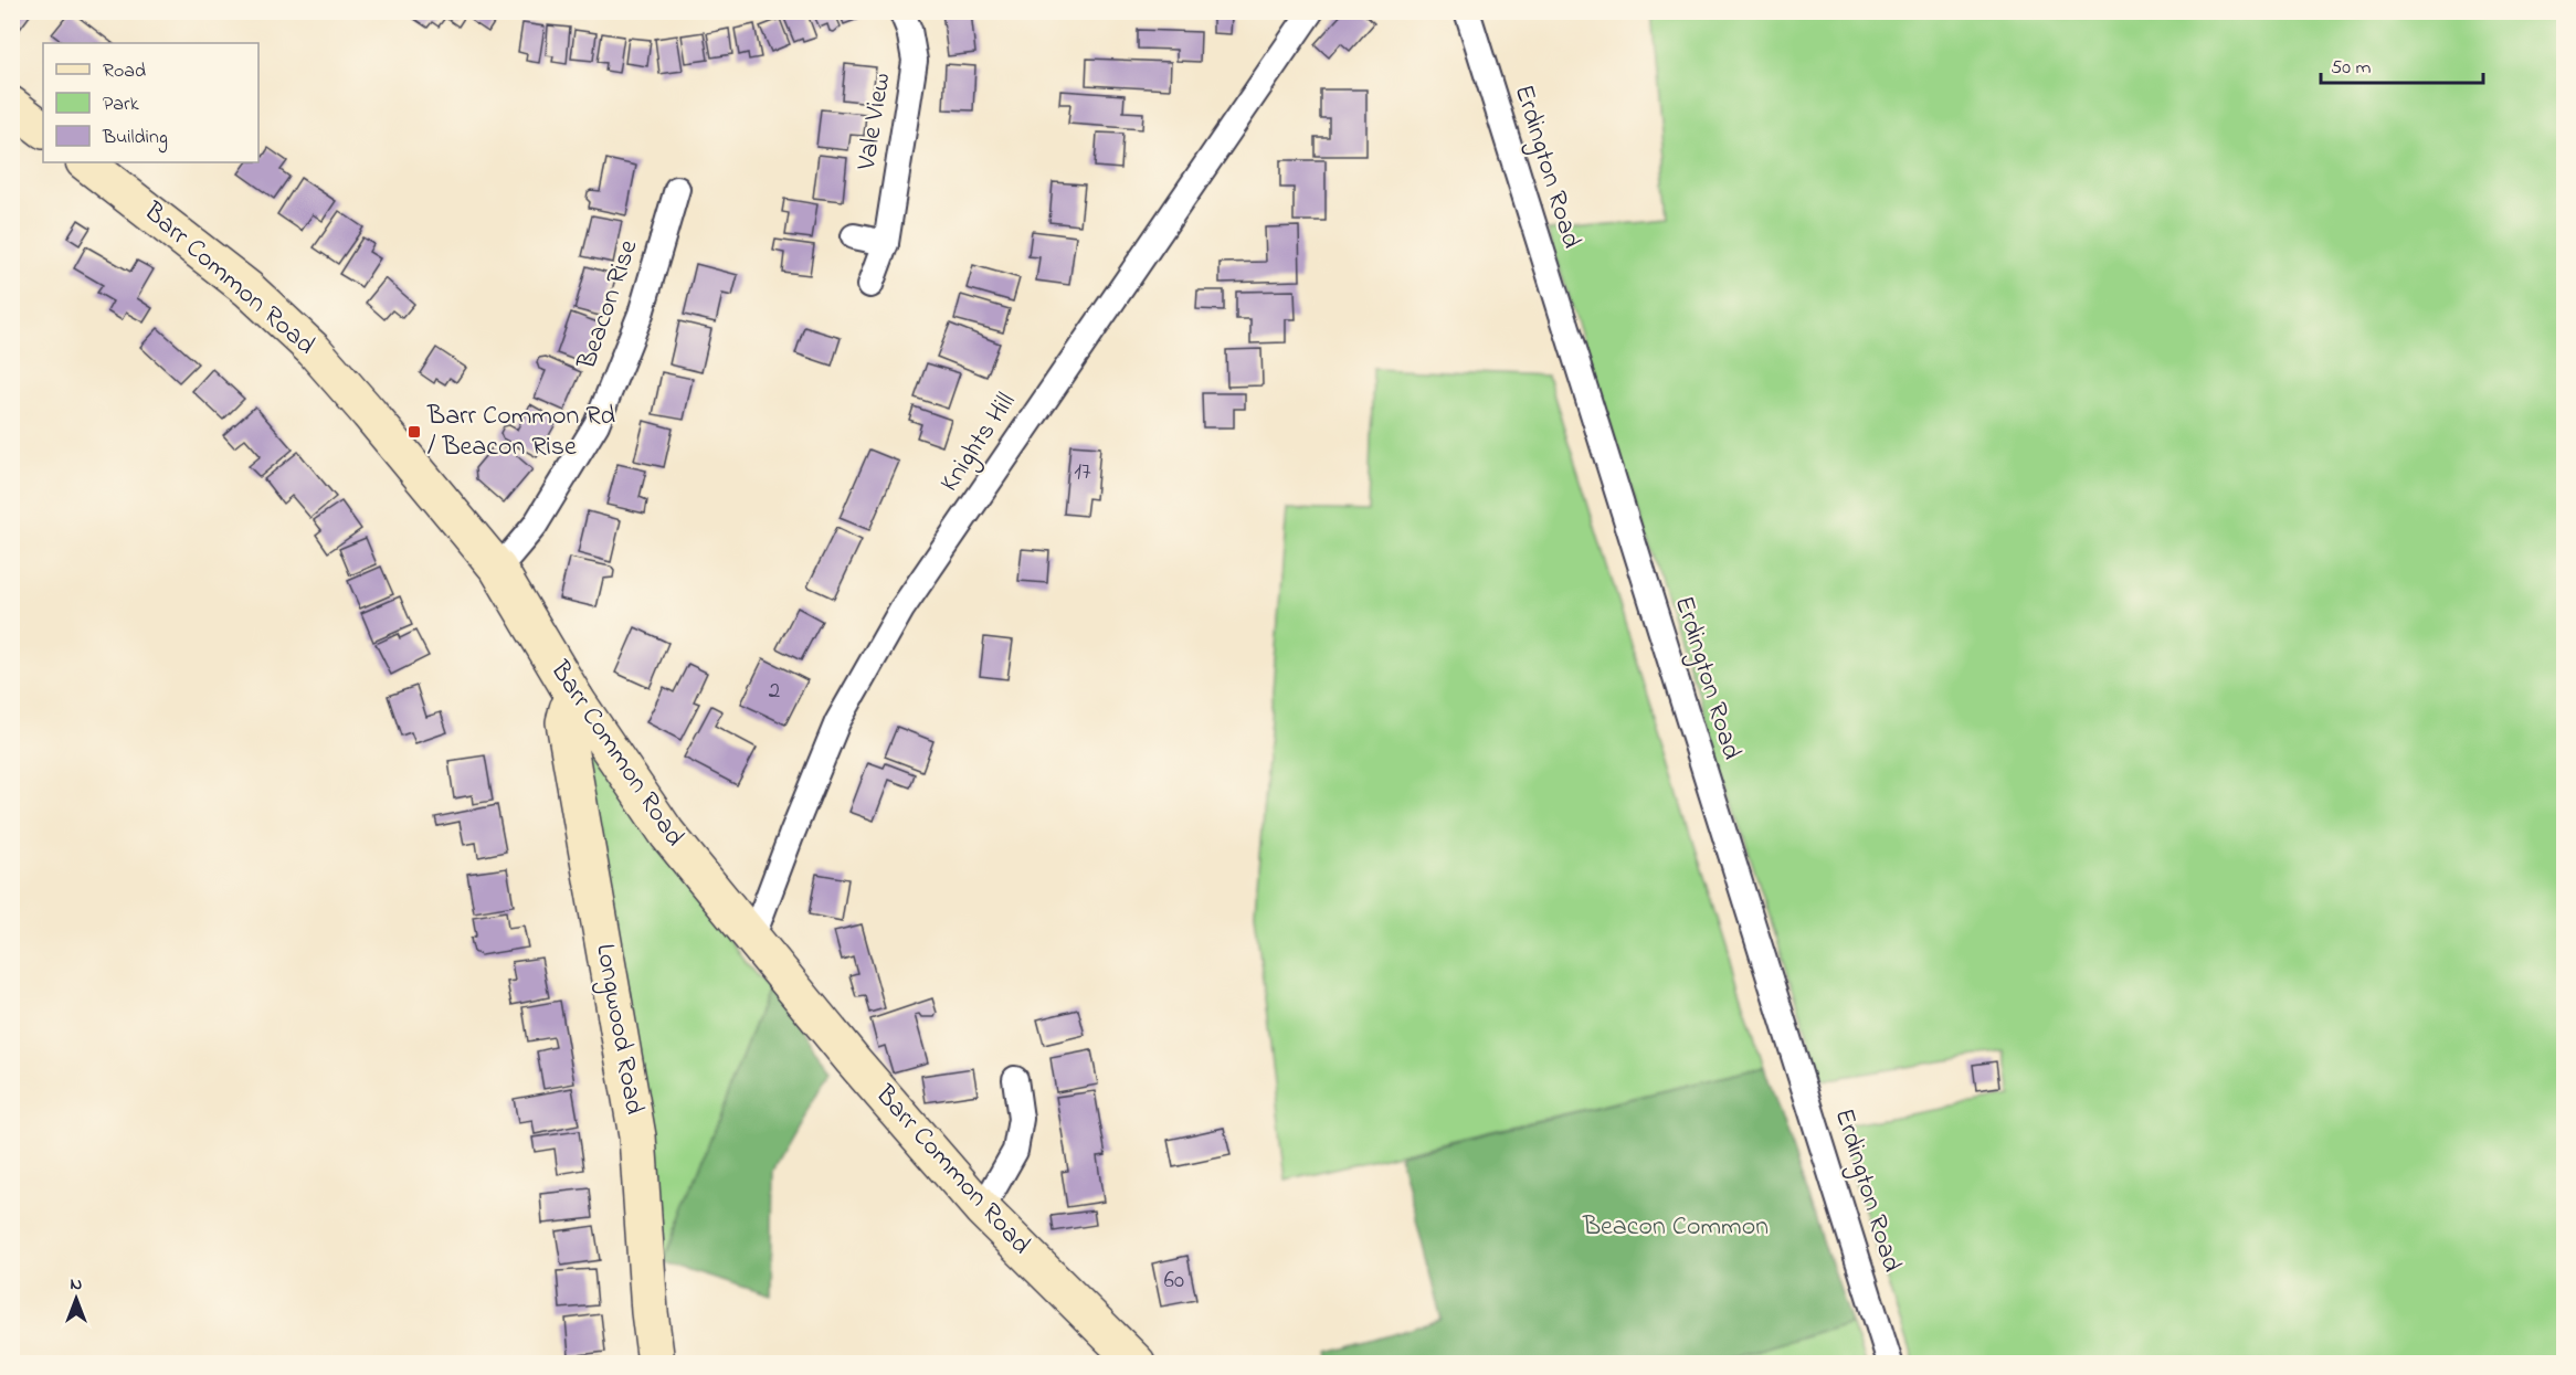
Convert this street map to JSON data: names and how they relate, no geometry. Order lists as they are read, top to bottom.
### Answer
{
  "streets": {
    "main road": ["Barr Common Road", "Longwood Road"],
    "street": [
      "Vale View",
      "Erdington Road",
      "Beacon Rise",
      "Knights Hill"
    ]
  },
  "crossings": [
    ["Barr Common Road", "Beacon Rise"],
    ["Barr Common Road", "Knights Hill"],
    ["Barr Common Road", "Longwood Road"]
  ],
  "parks": ["Beacon Common"],
  "places": {
    "transit": ["Barr Common Rd / Beacon Rise"]
  },
  "house_numbers": ["17", "2", "60"],
  "legend": ["Road", "Park", "Building"],
  "scale_bar": "50 m",
  "north": "top"
}
